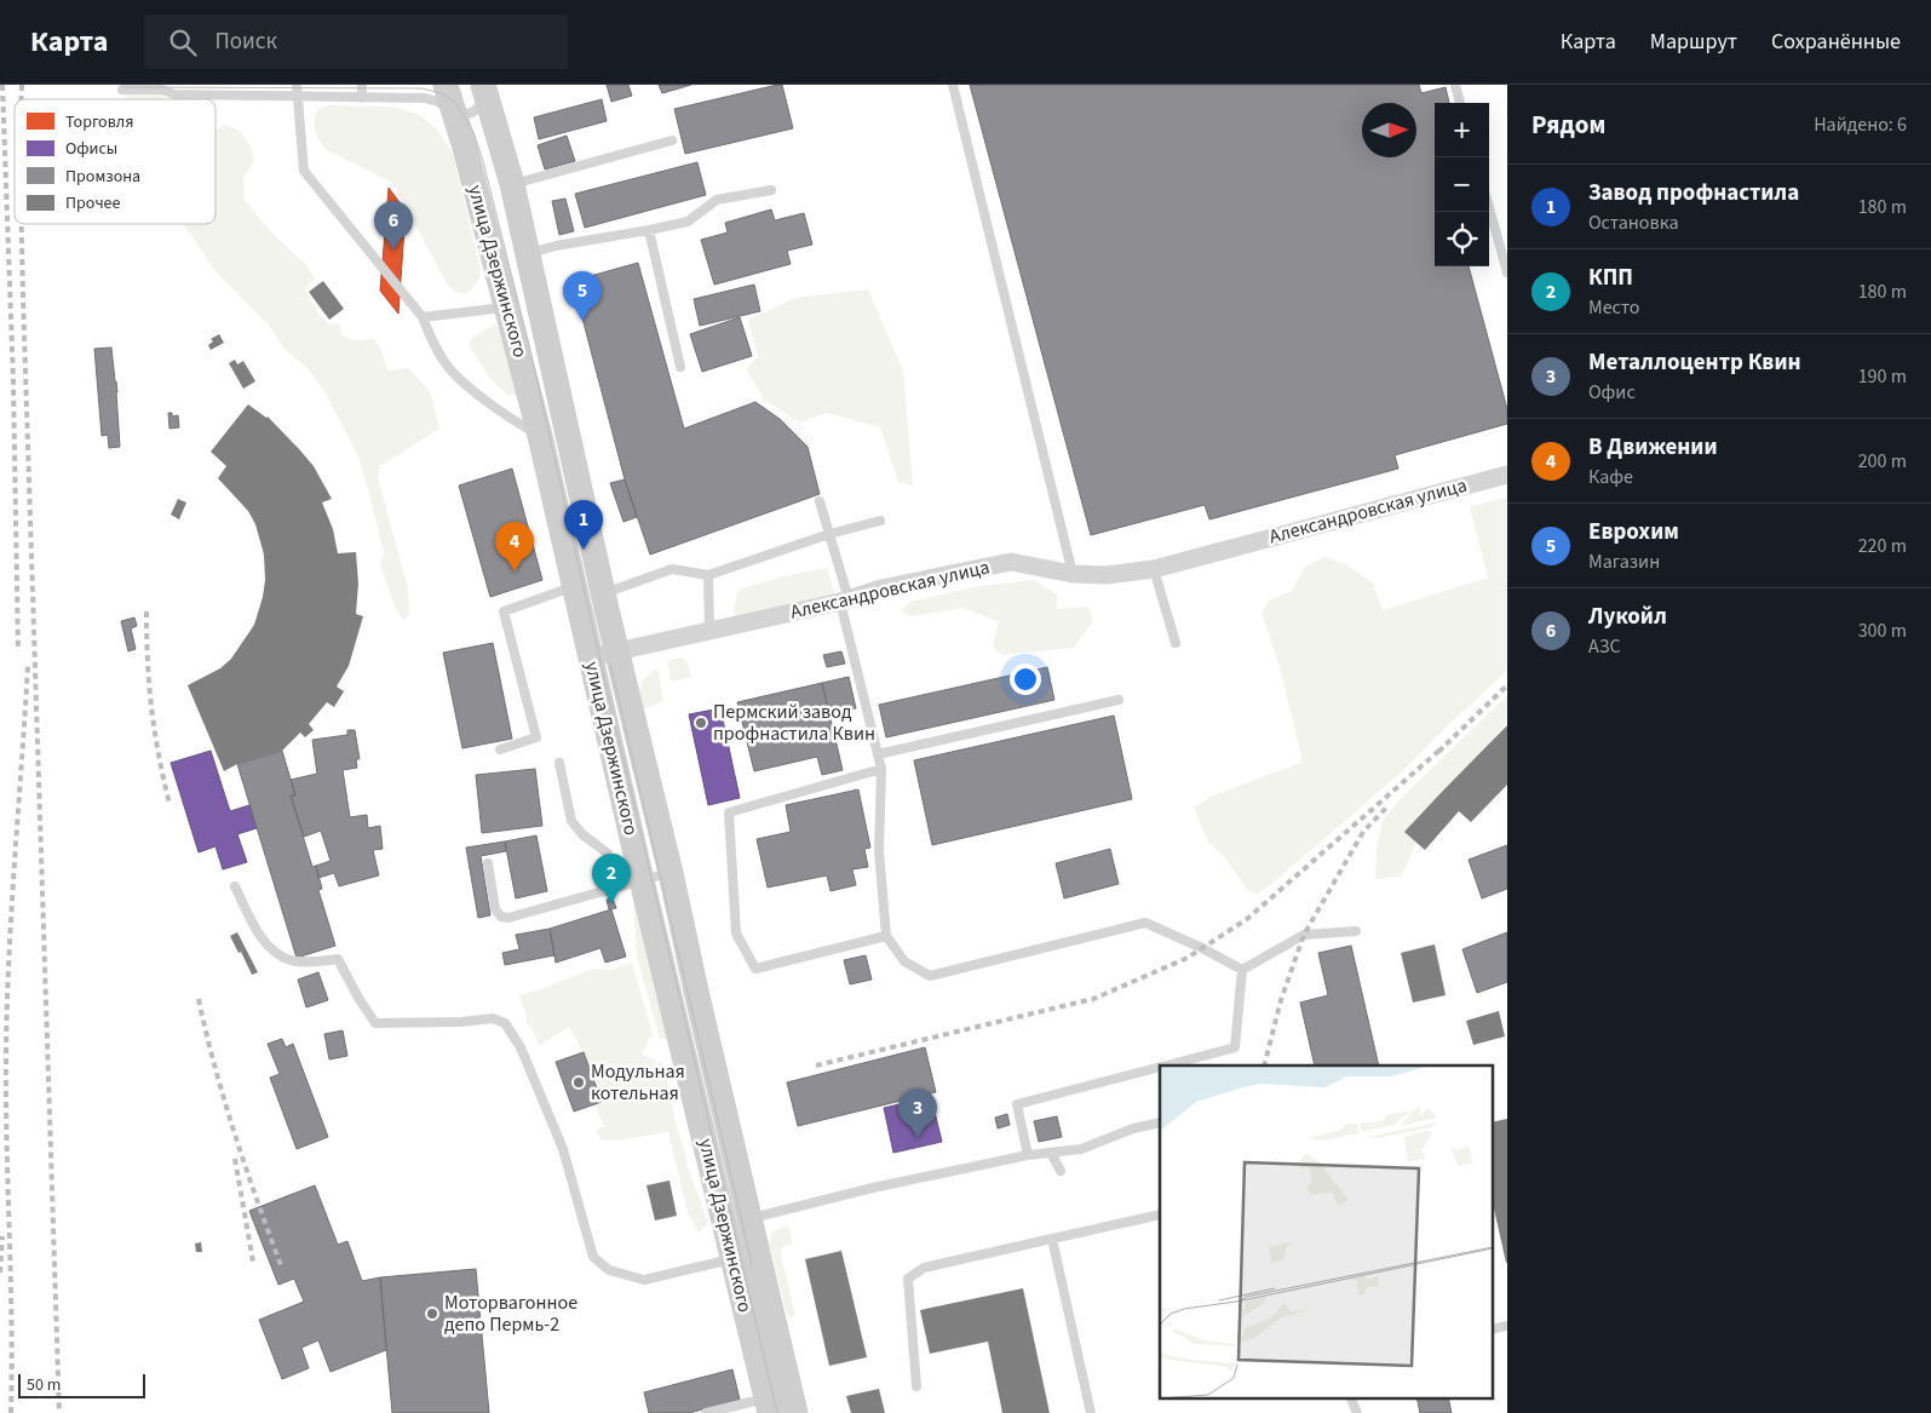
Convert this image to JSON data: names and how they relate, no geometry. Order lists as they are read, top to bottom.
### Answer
{
  "streets": {
    "main road": ["улица Дзержинского"],
    "street": ["Александровская улица"]
  },
  "crossings": [
    ["улица Дзержинского", "Александровская улица"]
  ],
  "places": ["Пермский завод профнастила Квин", "Модульная котельная", "Моторвагонное депо Пермь-2"],
  "legend": [
    "Торговля",
    "Офисы",
    "Промзона",
    "Прочее"
  ],
  "scale_bar": "50 m",
  "north": "right",
  "page": {
    "header": "Карта",
    "search": "Поиск",
    "nav": ["Карта", "Маршрут", "Сохранённые"],
    "heading": ["Рядом", "Найдено: 6"],
    "map_buttons": ["+", "−"],
    "list": [
      {
        "mark": "1",
        "name": "Завод профнастила",
        "note": "Остановка",
        "value": "180 m"
      },
      {
        "mark": "2",
        "name": "КПП",
        "note": "Место",
        "value": "180 m"
      },
      {
        "mark": "3",
        "name": "Металлоцентр Квин",
        "note": "Офис",
        "value": "190 m"
      },
      {
        "mark": "4",
        "name": "В Движении",
        "note": "Кафе",
        "value": "200 m"
      },
      {
        "mark": "5",
        "name": "Еврохим",
        "note": "Магазин",
        "value": "220 m"
      },
      {
        "mark": "6",
        "name": "Лукойл",
        "note": "АЗС",
        "value": "300 m"
      }
    ],
    "pins": [
      "6",
      "5",
      "1",
      "4",
      "2",
      "3"
    ],
    "scale": "50 m"
  }
}
